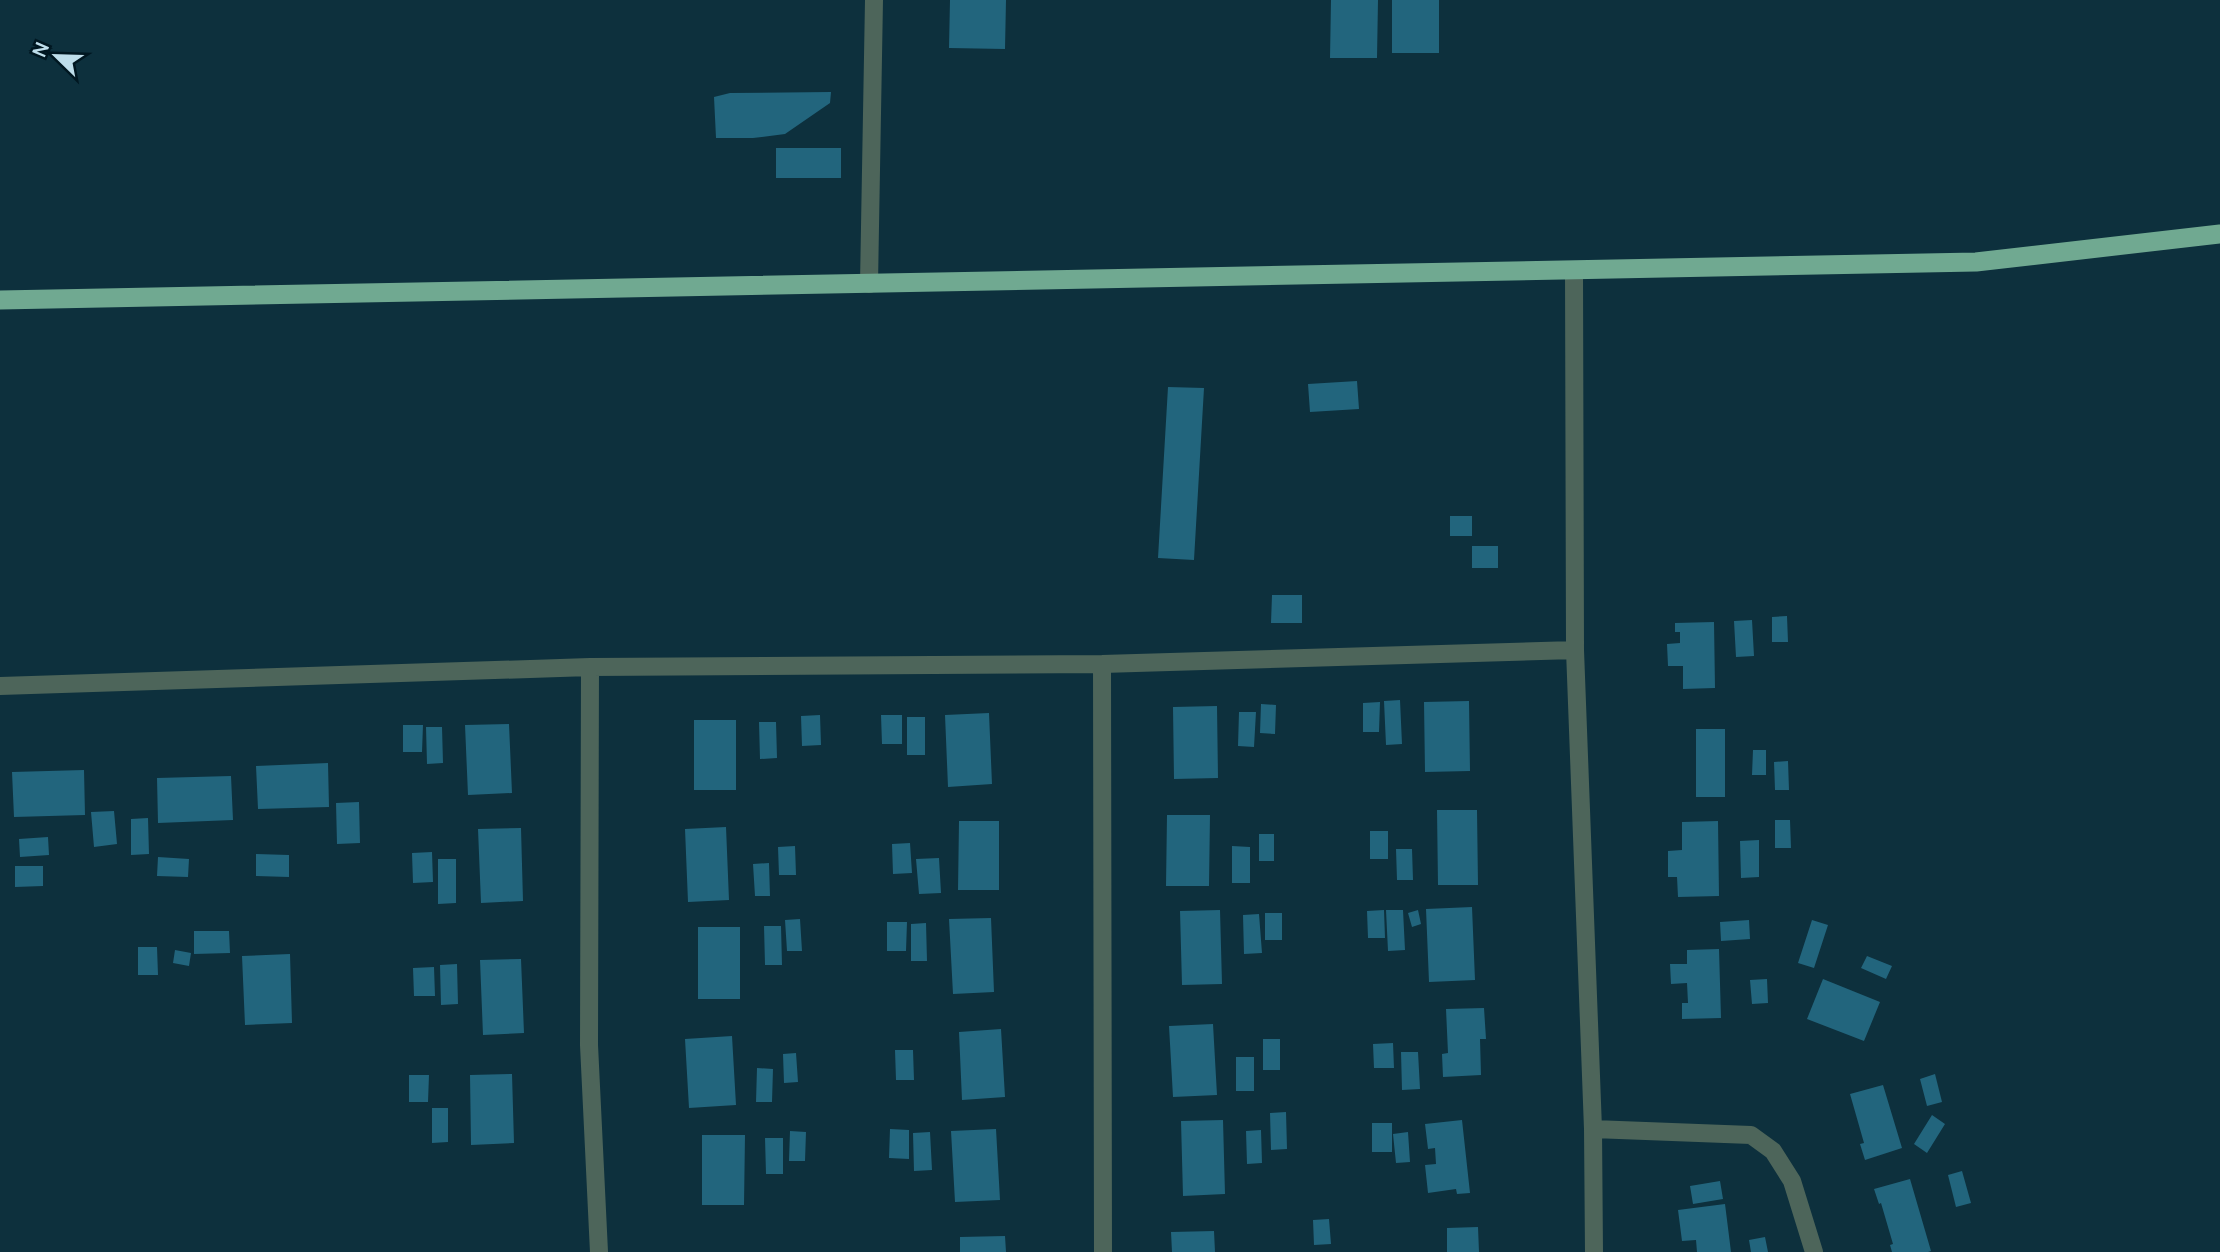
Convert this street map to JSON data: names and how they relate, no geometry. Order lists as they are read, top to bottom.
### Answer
{
  "north": "top left"
}
